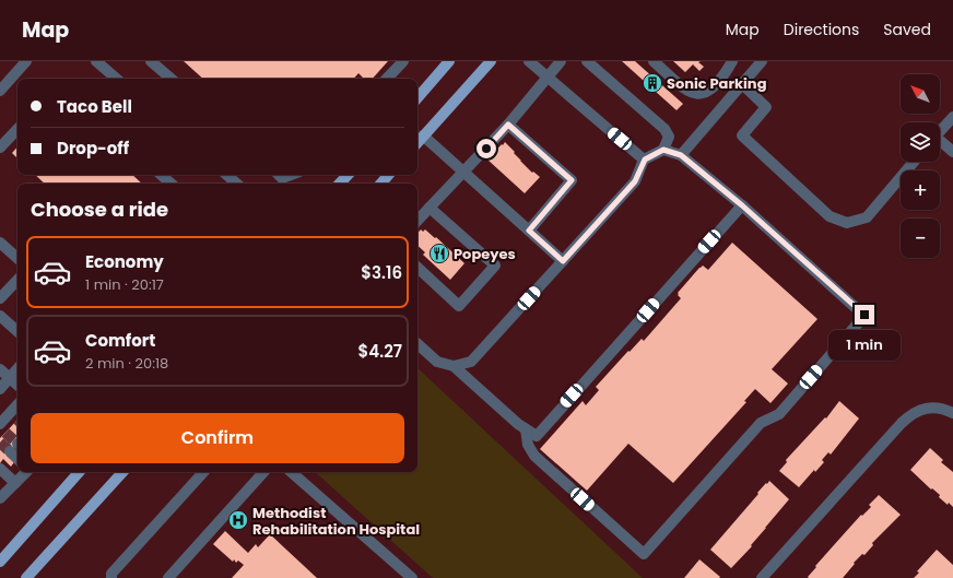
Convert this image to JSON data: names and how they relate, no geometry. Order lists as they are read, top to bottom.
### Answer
{
  "places": {
    "building": ["Sonic Parking"],
    "restaurant": ["Popeyes"],
    "hospital": ["Methodist Rehabilitation Hospital"]
  },
  "north": "top left",
  "page": {
    "header": "Map",
    "nav": ["Map", "Directions", "Saved"],
    "map_buttons": ["+", "−"],
    "banner": ["Taco Bell", "Drop-off"],
    "heading": "Choose a ride",
    "list": [
      {
        "name": "Economy",
        "note": "1 min · 20:17",
        "value": "$3.16"
      },
      {
        "name": "Comfort",
        "note": "2 min · 20:18",
        "value": "$4.27"
      }
    ],
    "bubble": "1 min",
    "buttons": "Confirm"
  }
}
